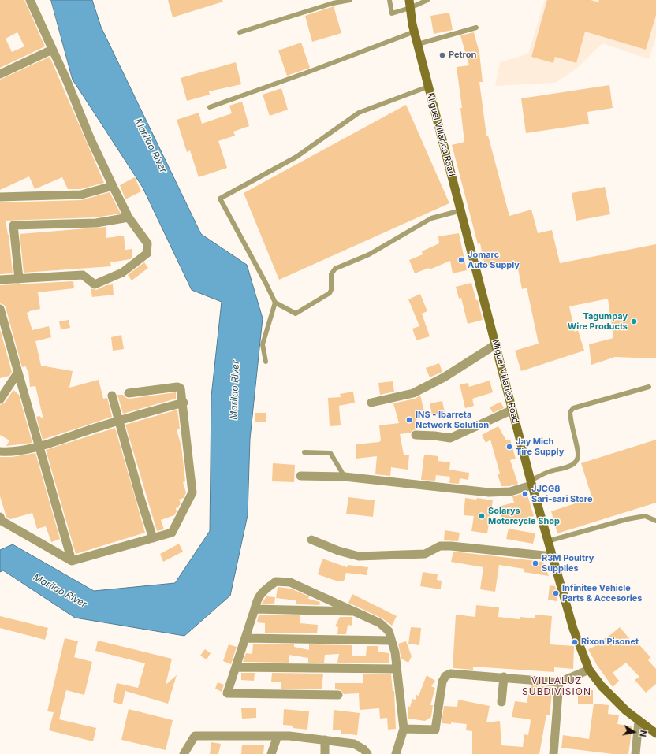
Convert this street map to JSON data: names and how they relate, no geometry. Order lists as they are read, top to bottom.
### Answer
{
  "streets": {
    "main road": ["Miguel Villarica Road"]
  },
  "districts": ["VILLALUZ SUBDIVISION"],
  "water": ["Marilao River"],
  "places": [
    "Petron",
    "Jomarc Auto Supply",
    "Tagumpay Wire Products",
    "INS - Ibarreta Network Solution",
    "Jay Mich Tire Supply",
    "JJCG8 Sari-sari Store",
    "Solarys Motorcycle Shop",
    "R3M Poultry Supplies",
    "Infinitee Vehicle Parts & Accesories",
    "Rixon Pisonet"
  ],
  "north": "right"
}
